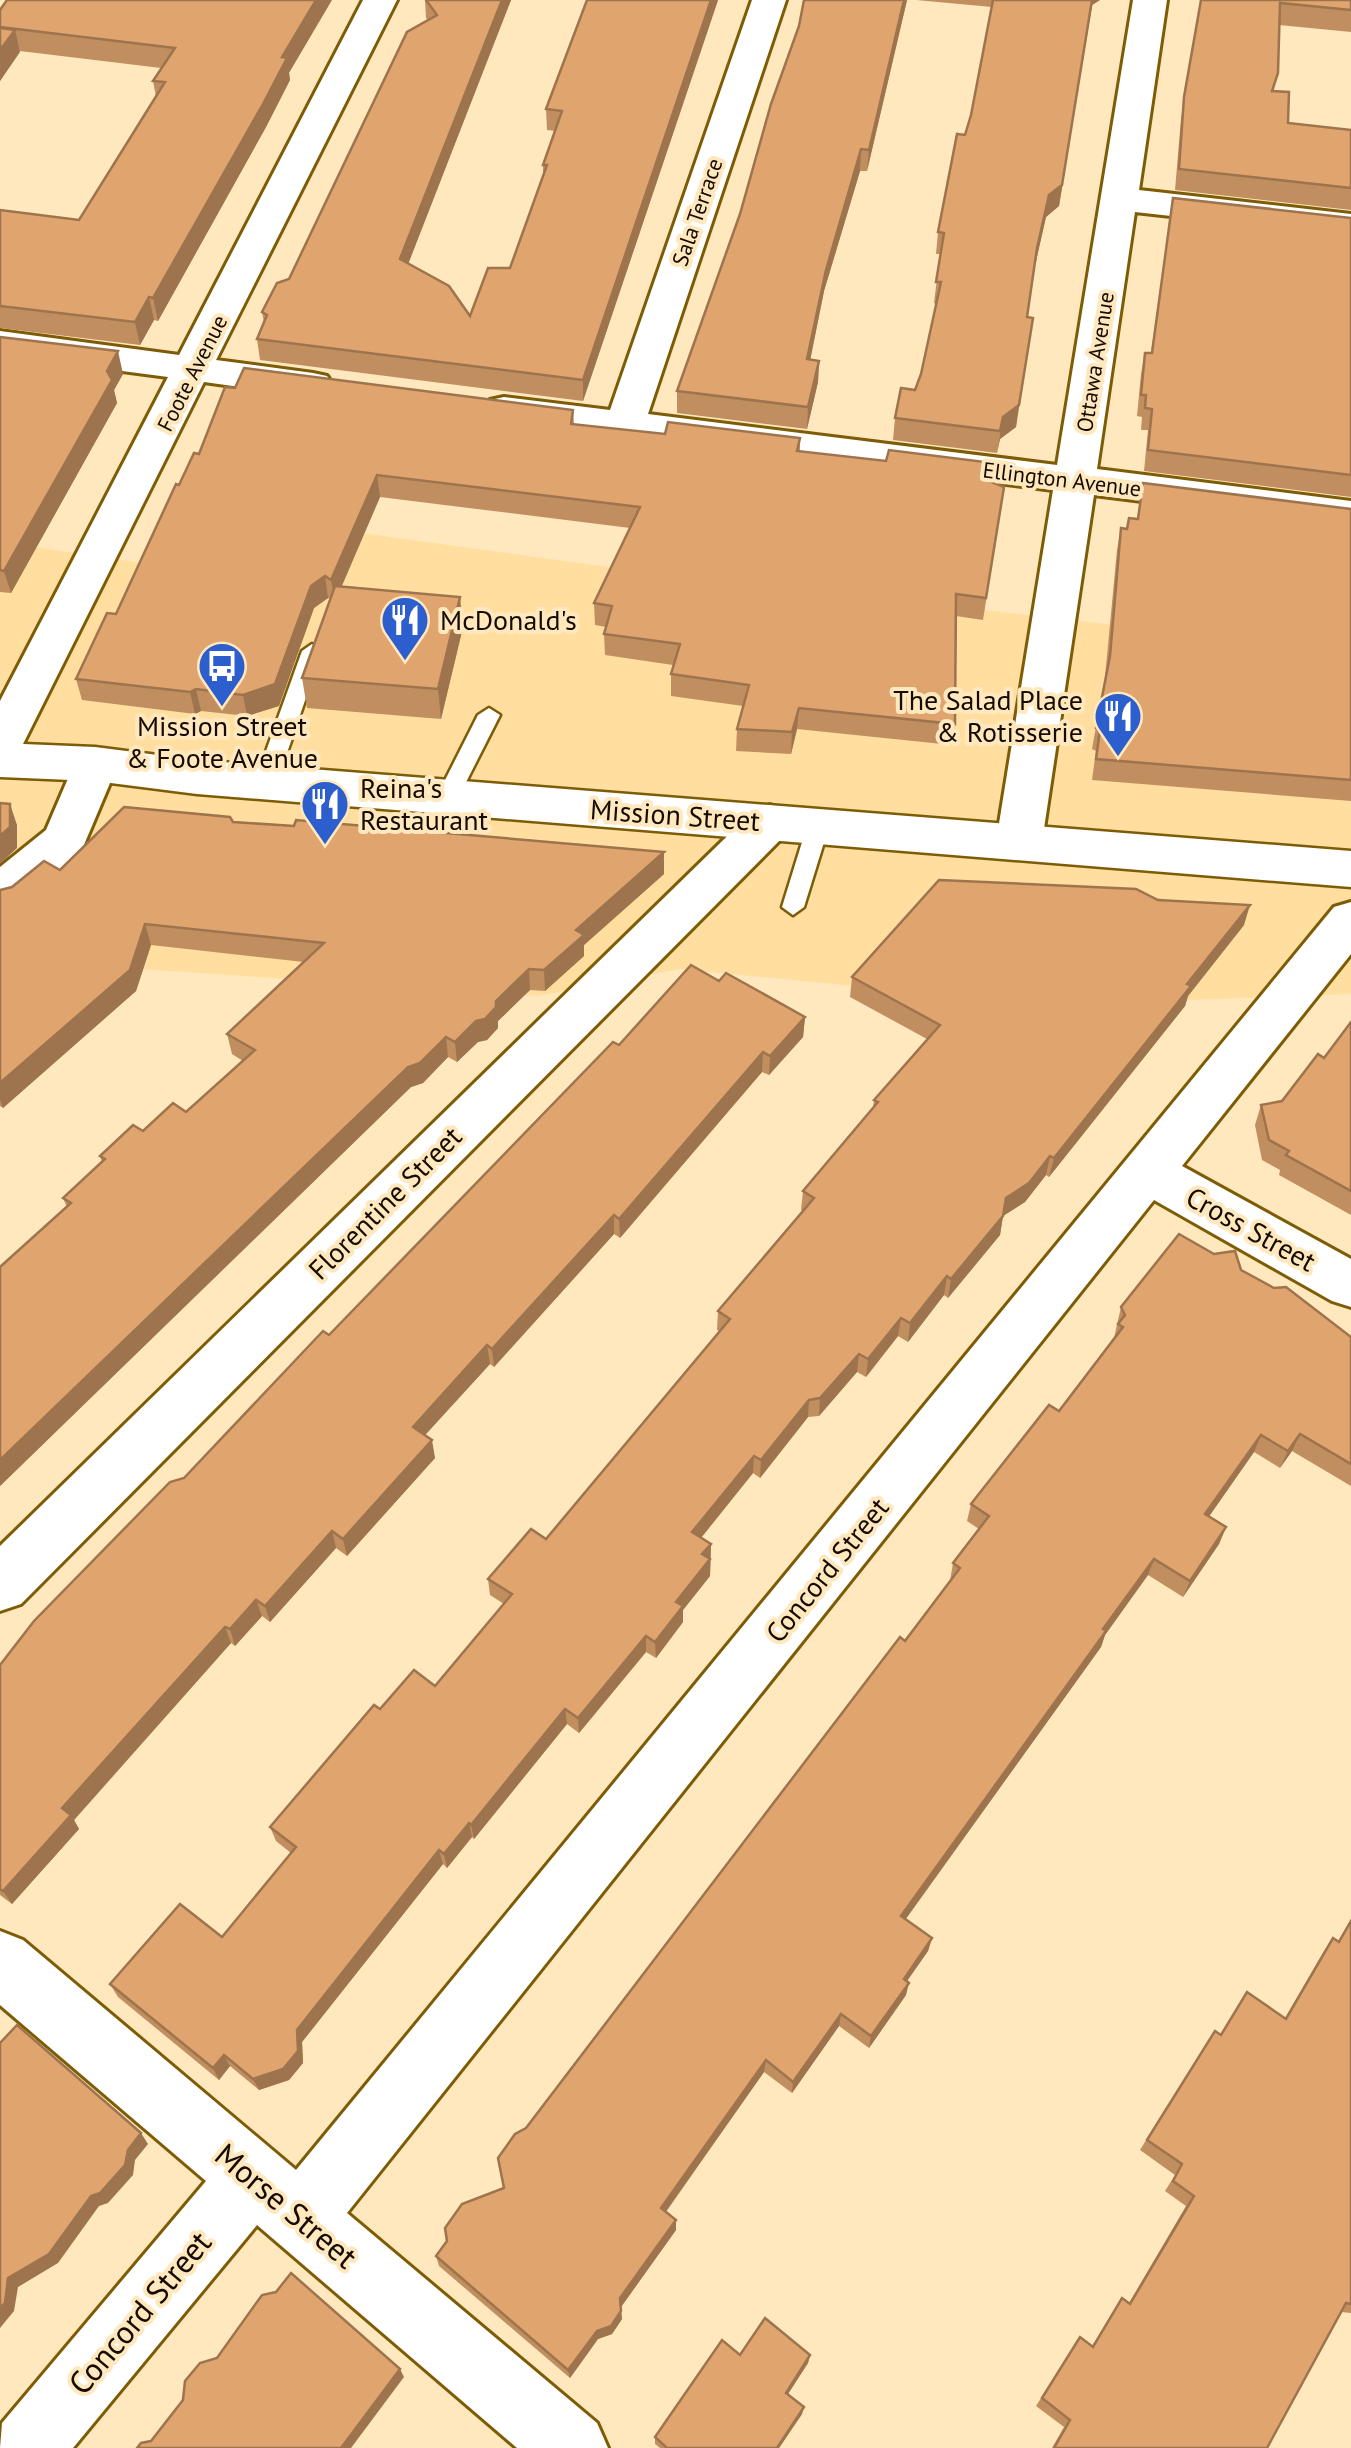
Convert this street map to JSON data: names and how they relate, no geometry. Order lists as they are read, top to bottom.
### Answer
{
  "streets": {
    "main road": ["Mission Street"],
    "street": [
      "Sala Terrace",
      "Ottawa Avenue",
      "Foote Avenue",
      "Ellington Avenue",
      "Florentine Street",
      "Cross Street",
      "Concord Street",
      "Morse Street"
    ]
  },
  "crossings": [
    ["Sala Terrace", "Ellington Avenue"],
    ["Ottawa Avenue", "Ellington Avenue"],
    ["Ottawa Avenue", "Mission Street"],
    ["Mission Street", "Florentine Street"],
    ["Cross Street", "Concord Street"],
    ["Concord Street", "Morse Street"]
  ],
  "places": {
    "restaurant": ["McDonald's", "The Salad Place & Rotisserie", "Reina's Restaurant"],
    "bus stop": ["Mission Street & Foote Avenue"]
  }
}
